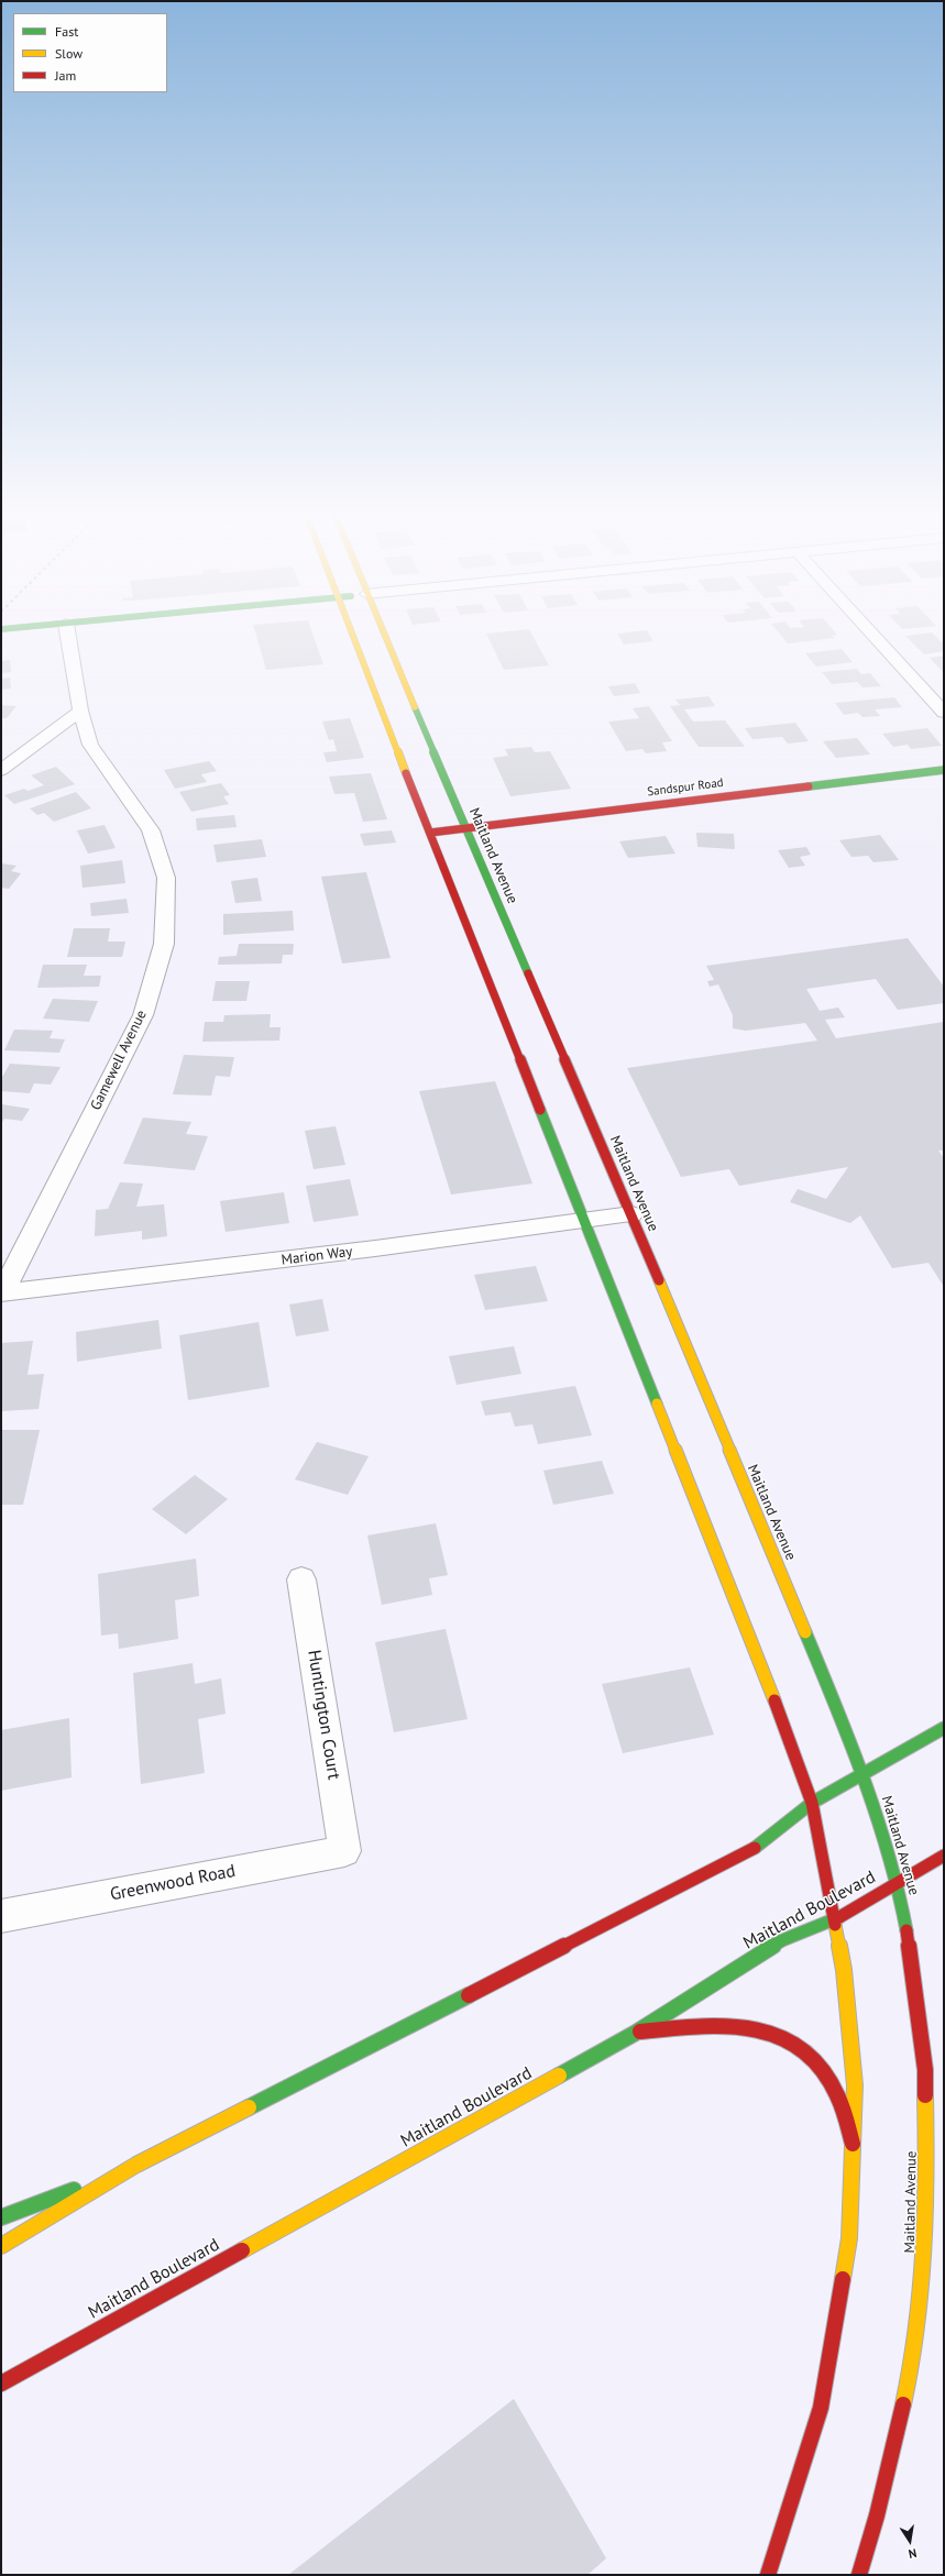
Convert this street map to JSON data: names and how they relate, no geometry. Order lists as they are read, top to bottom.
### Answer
{
  "streets": {
    "main road": ["Sandspur Road", "Maitland Avenue", "Maitland Boulevard"],
    "street": [
      "Gamewell Avenue",
      "Marion Way",
      "Huntington Court",
      "Greenwood Road"
    ]
  },
  "crossings": [
    ["Sandspur Road", "Maitland Avenue"],
    ["Maitland Avenue", "Marion Way"],
    ["Maitland Avenue", "Maitland Boulevard"],
    ["Gamewell Avenue", "Marion Way"],
    ["Huntington Court", "Greenwood Road"]
  ],
  "legend": ["Fast", "Slow", "Jam"],
  "north": "bottom"
}
